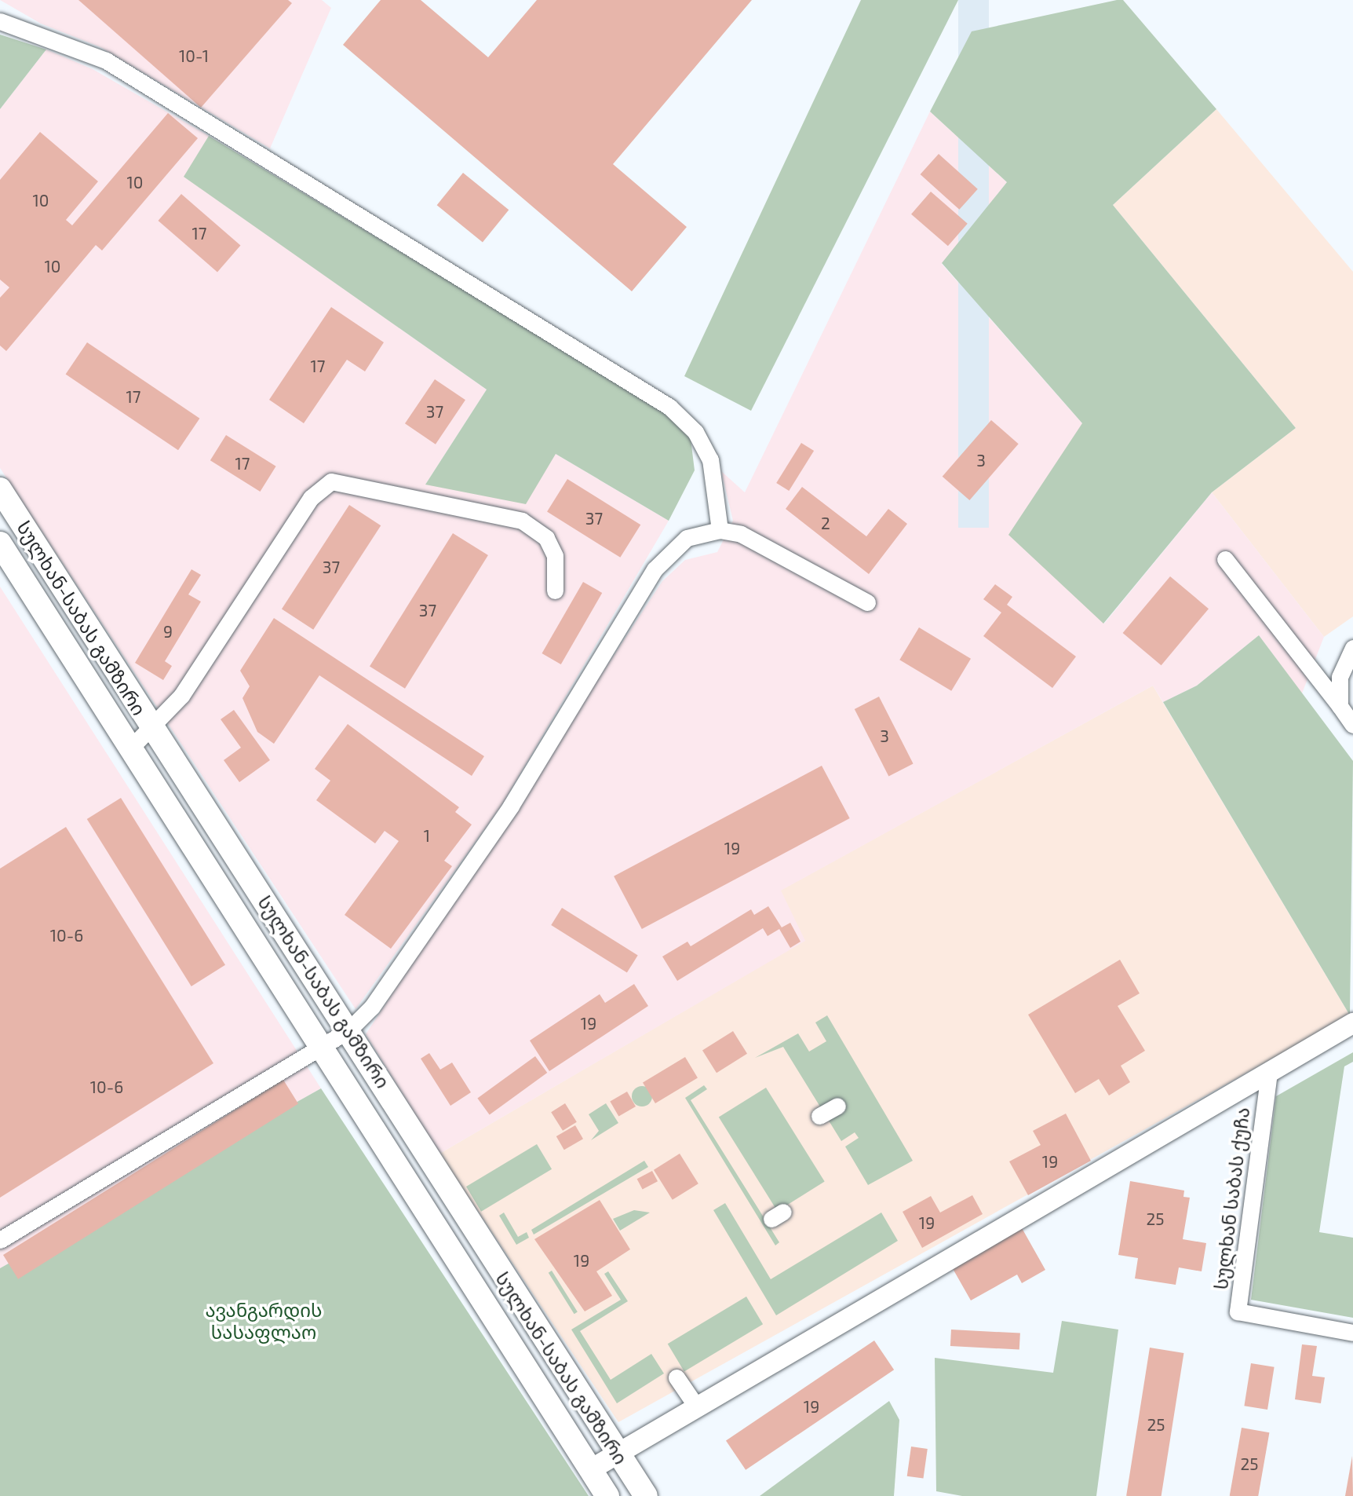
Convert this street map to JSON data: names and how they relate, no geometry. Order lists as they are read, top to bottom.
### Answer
{
  "streets": {
    "main road": ["სულხან-საბას გამზირი"],
    "street": ["სულხან საბას ქუჩა"]
  },
  "parks": ["ავანგარდის სასაფლაო"],
  "house_numbers": [
    "10-1",
    "10",
    "10",
    "17",
    "10",
    "17",
    "17",
    "37",
    "3",
    "17",
    "37",
    "2",
    "37",
    "37",
    "9",
    "3",
    "1",
    "19",
    "10-6",
    "19",
    "10-6",
    "19",
    "25",
    "19",
    "19",
    "19",
    "25",
    "25"
  ]
}
